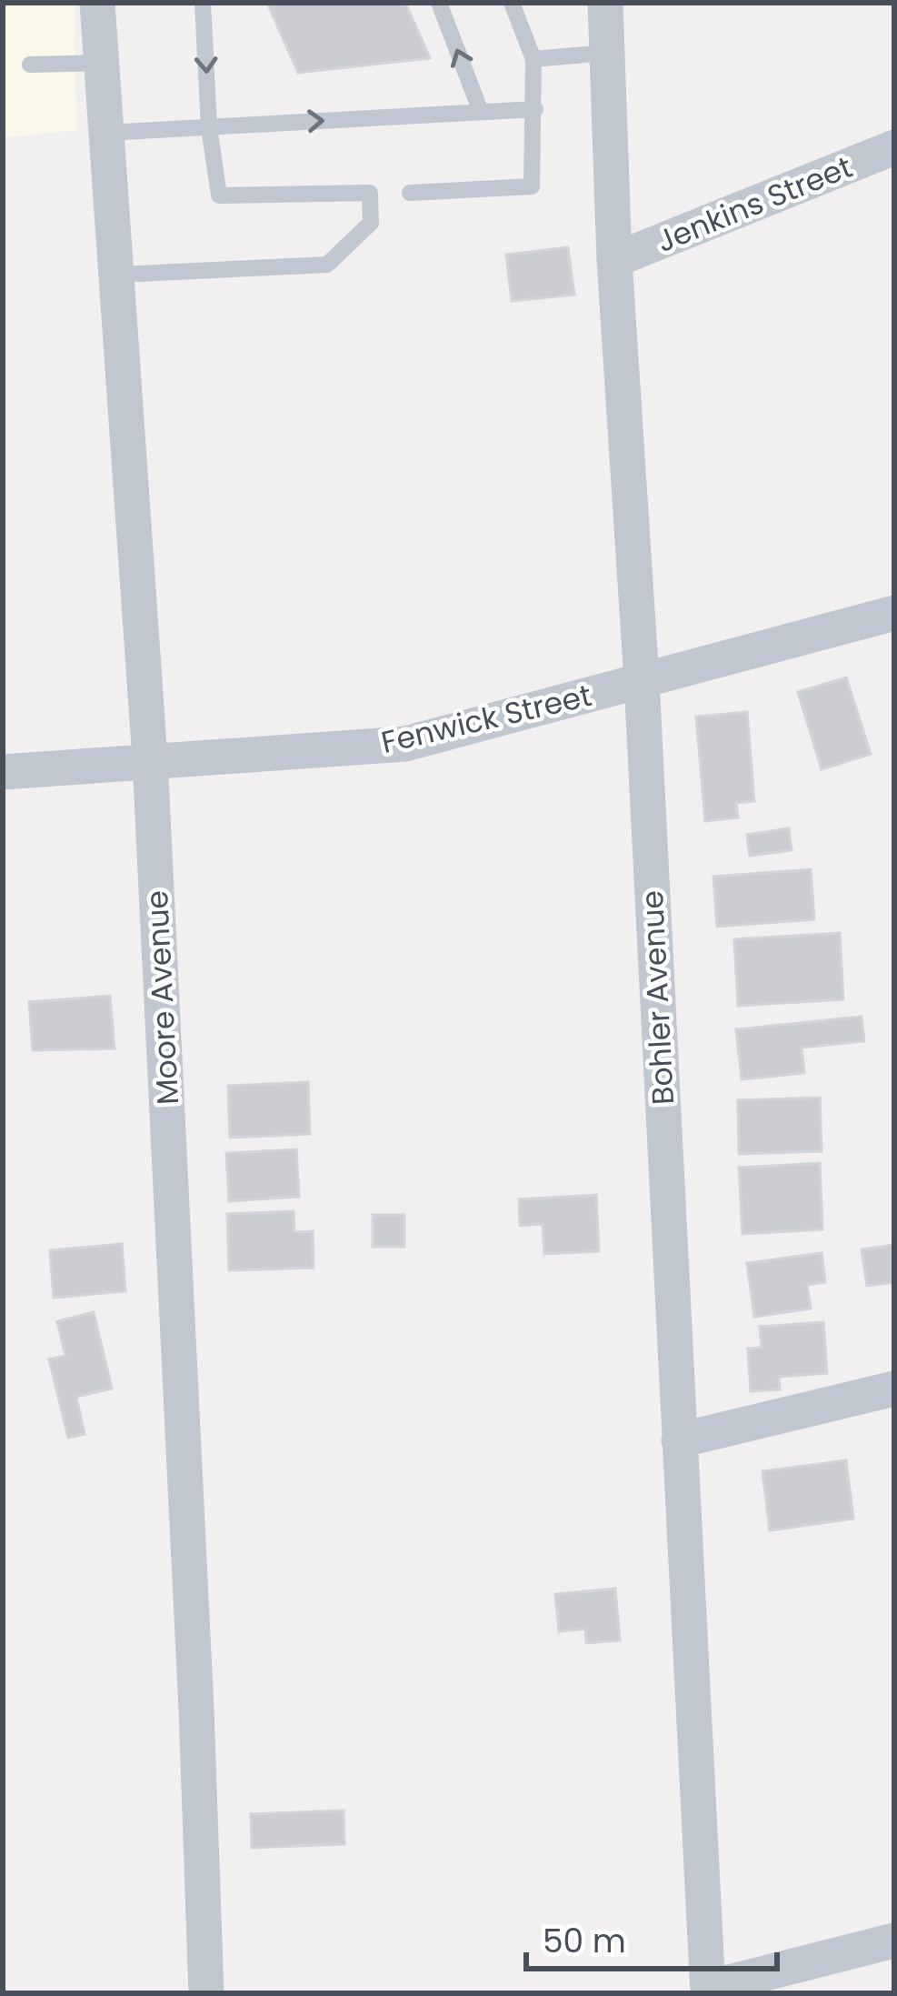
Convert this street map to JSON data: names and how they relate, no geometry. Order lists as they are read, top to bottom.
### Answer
{
  "streets": {
    "street": [
      "Jenkins Street",
      "Fenwick Street",
      "Moore Avenue",
      "Bohler Avenue"
    ]
  },
  "crossings": [
    ["Jenkins Street", "Bohler Avenue"],
    ["Fenwick Street", "Moore Avenue"],
    ["Fenwick Street", "Bohler Avenue"]
  ],
  "scale_bar": "50 m"
}
